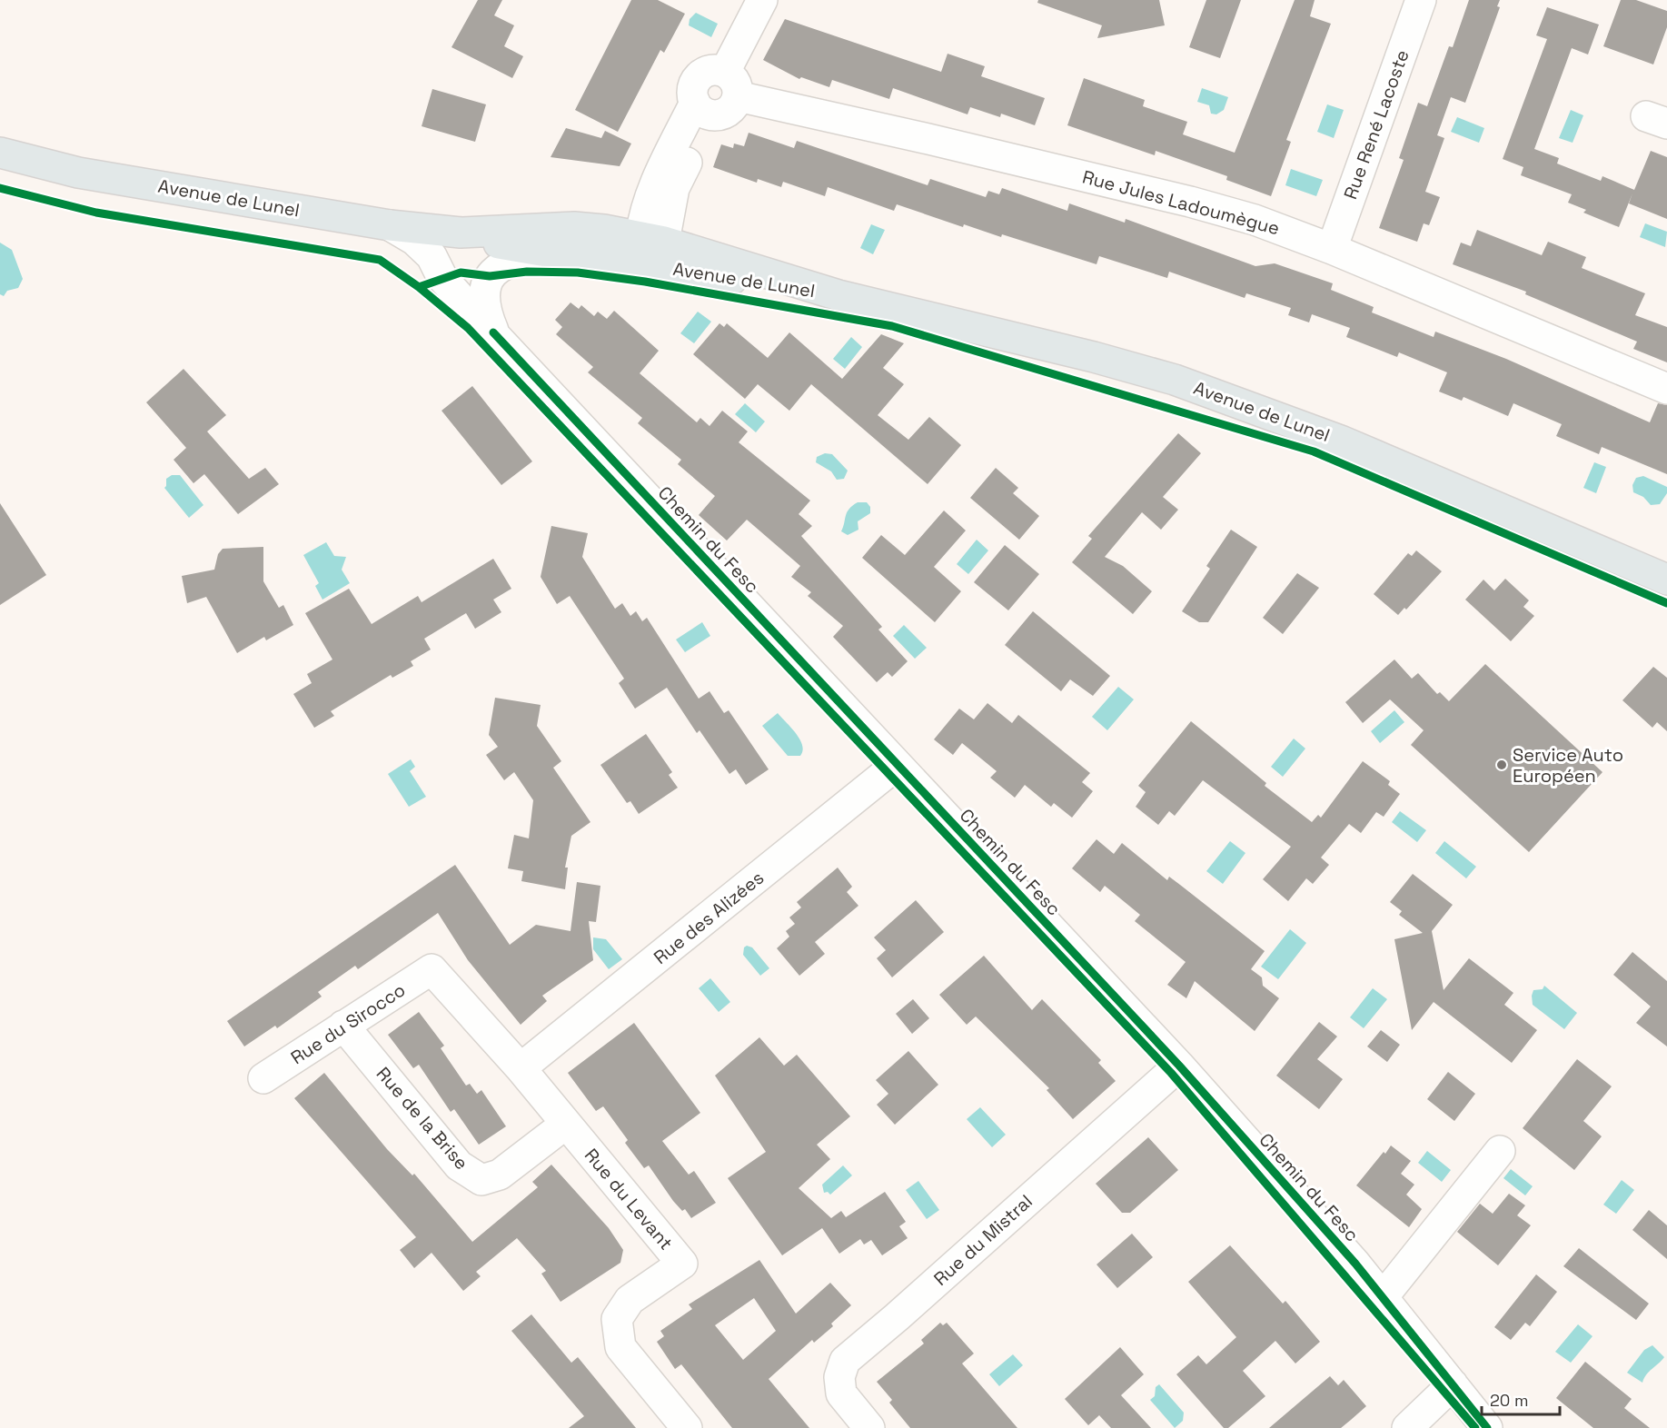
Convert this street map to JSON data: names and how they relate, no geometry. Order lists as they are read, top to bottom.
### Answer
{
  "streets": {
    "main road": ["Avenue de Lunel"],
    "street": [
      "Rue René Lacoste",
      "Rue Jules Ladoumègue",
      "Chemin du Fesc",
      "Rue des Alizées",
      "Rue du Sirocco",
      "Rue de la Brise",
      "Rue du Levant",
      "Rue du Mistral"
    ]
  },
  "crossings": [
    ["Rue René Lacoste", "Rue Jules Ladoumègue"],
    ["Avenue de Lunel", "Chemin du Fesc"],
    ["Chemin du Fesc", "Rue des Alizées"],
    ["Chemin du Fesc", "Rue du Mistral"],
    ["Rue des Alizées", "Rue du Levant"],
    ["Rue du Sirocco", "Rue de la Brise"],
    ["Rue du Sirocco", "Rue du Levant"],
    ["Rue de la Brise", "Rue du Levant"]
  ],
  "places": ["Service Auto Européen"],
  "scale_bar": "20 m"
}
